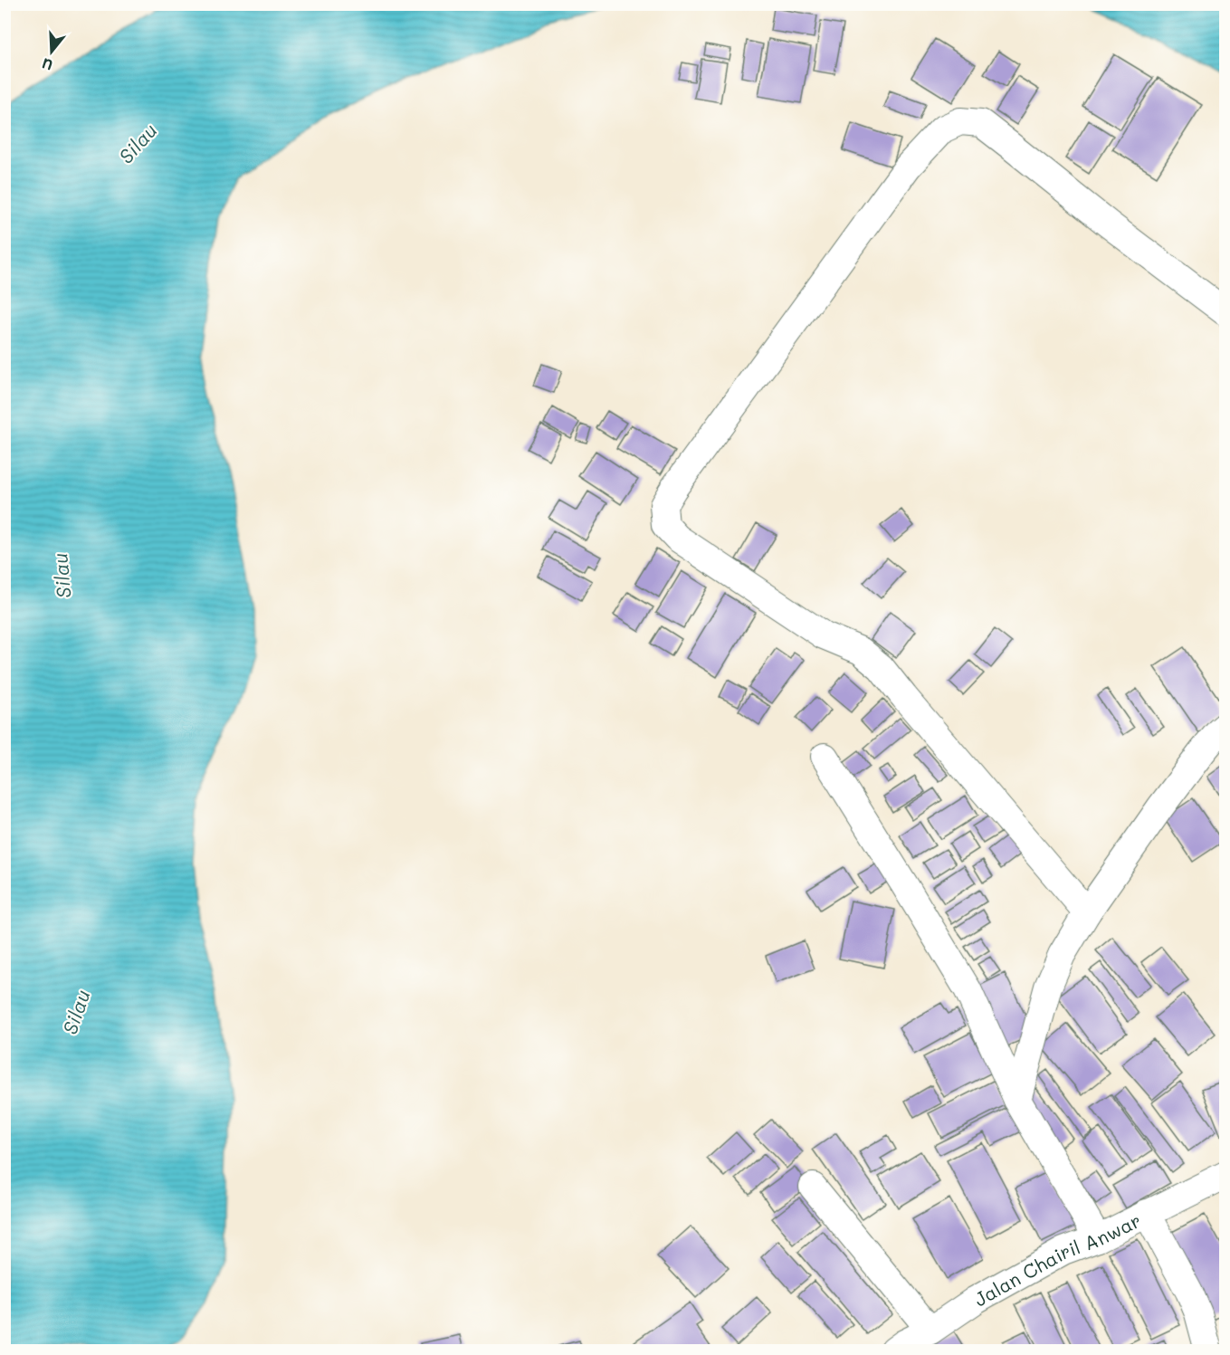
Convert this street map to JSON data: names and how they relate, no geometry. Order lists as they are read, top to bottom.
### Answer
{
  "streets": {
    "street": ["Jalan Chairil Anwar"]
  },
  "water": ["Silau"],
  "north": "bottom"
}
